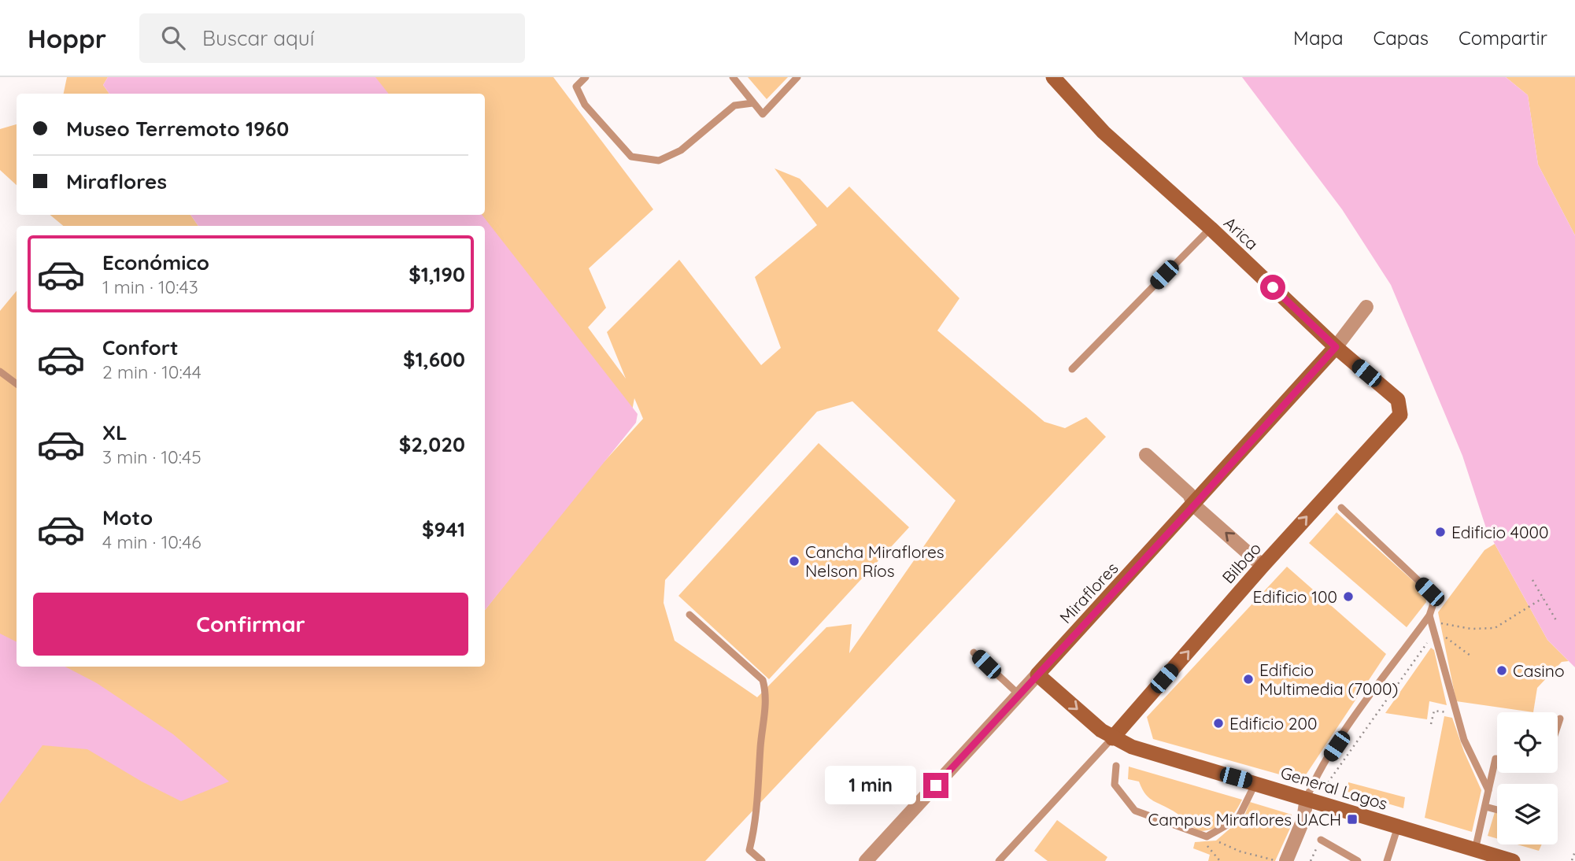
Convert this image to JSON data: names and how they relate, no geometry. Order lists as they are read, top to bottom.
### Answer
{
  "streets": {
    "main road": [
      "Arica",
      "Bilbao",
      "Miraflores",
      "General Lagos"
    ]
  },
  "crossings": [
    ["Arica", "Bilbao"],
    ["Arica", "Miraflores"],
    ["Bilbao", "General Lagos"],
    ["Miraflores", "General Lagos"]
  ],
  "one_way": ["Bilbao"],
  "places": {
    "other": [
      "Edificio 4000",
      "Cancha Miraflores Nelson Ríos",
      "Edificio 100",
      "Casino",
      "Edificio Multimedia (7000)",
      "Edificio 200"
    ],
    "transit": ["Campus Miraflores UACH"]
  },
  "page": {
    "header": "Hoppr",
    "search": "Buscar aquí",
    "nav": ["Mapa", "Capas", "Compartir"],
    "banner": ["Museo Terremoto 1960", "Miraflores"],
    "list": [
      {
        "name": "Económico",
        "note": "1 min · 10:43",
        "value": "$1,190"
      },
      {
        "name": "Confort",
        "note": "2 min · 10:44",
        "value": "$1,600"
      },
      {
        "name": "XL",
        "note": "3 min · 10:45",
        "value": "$2,020"
      },
      {
        "name": "Moto",
        "note": "4 min · 10:46",
        "value": "$941"
      }
    ],
    "buttons": "Confirmar",
    "bubble": "1 min"
  }
}
